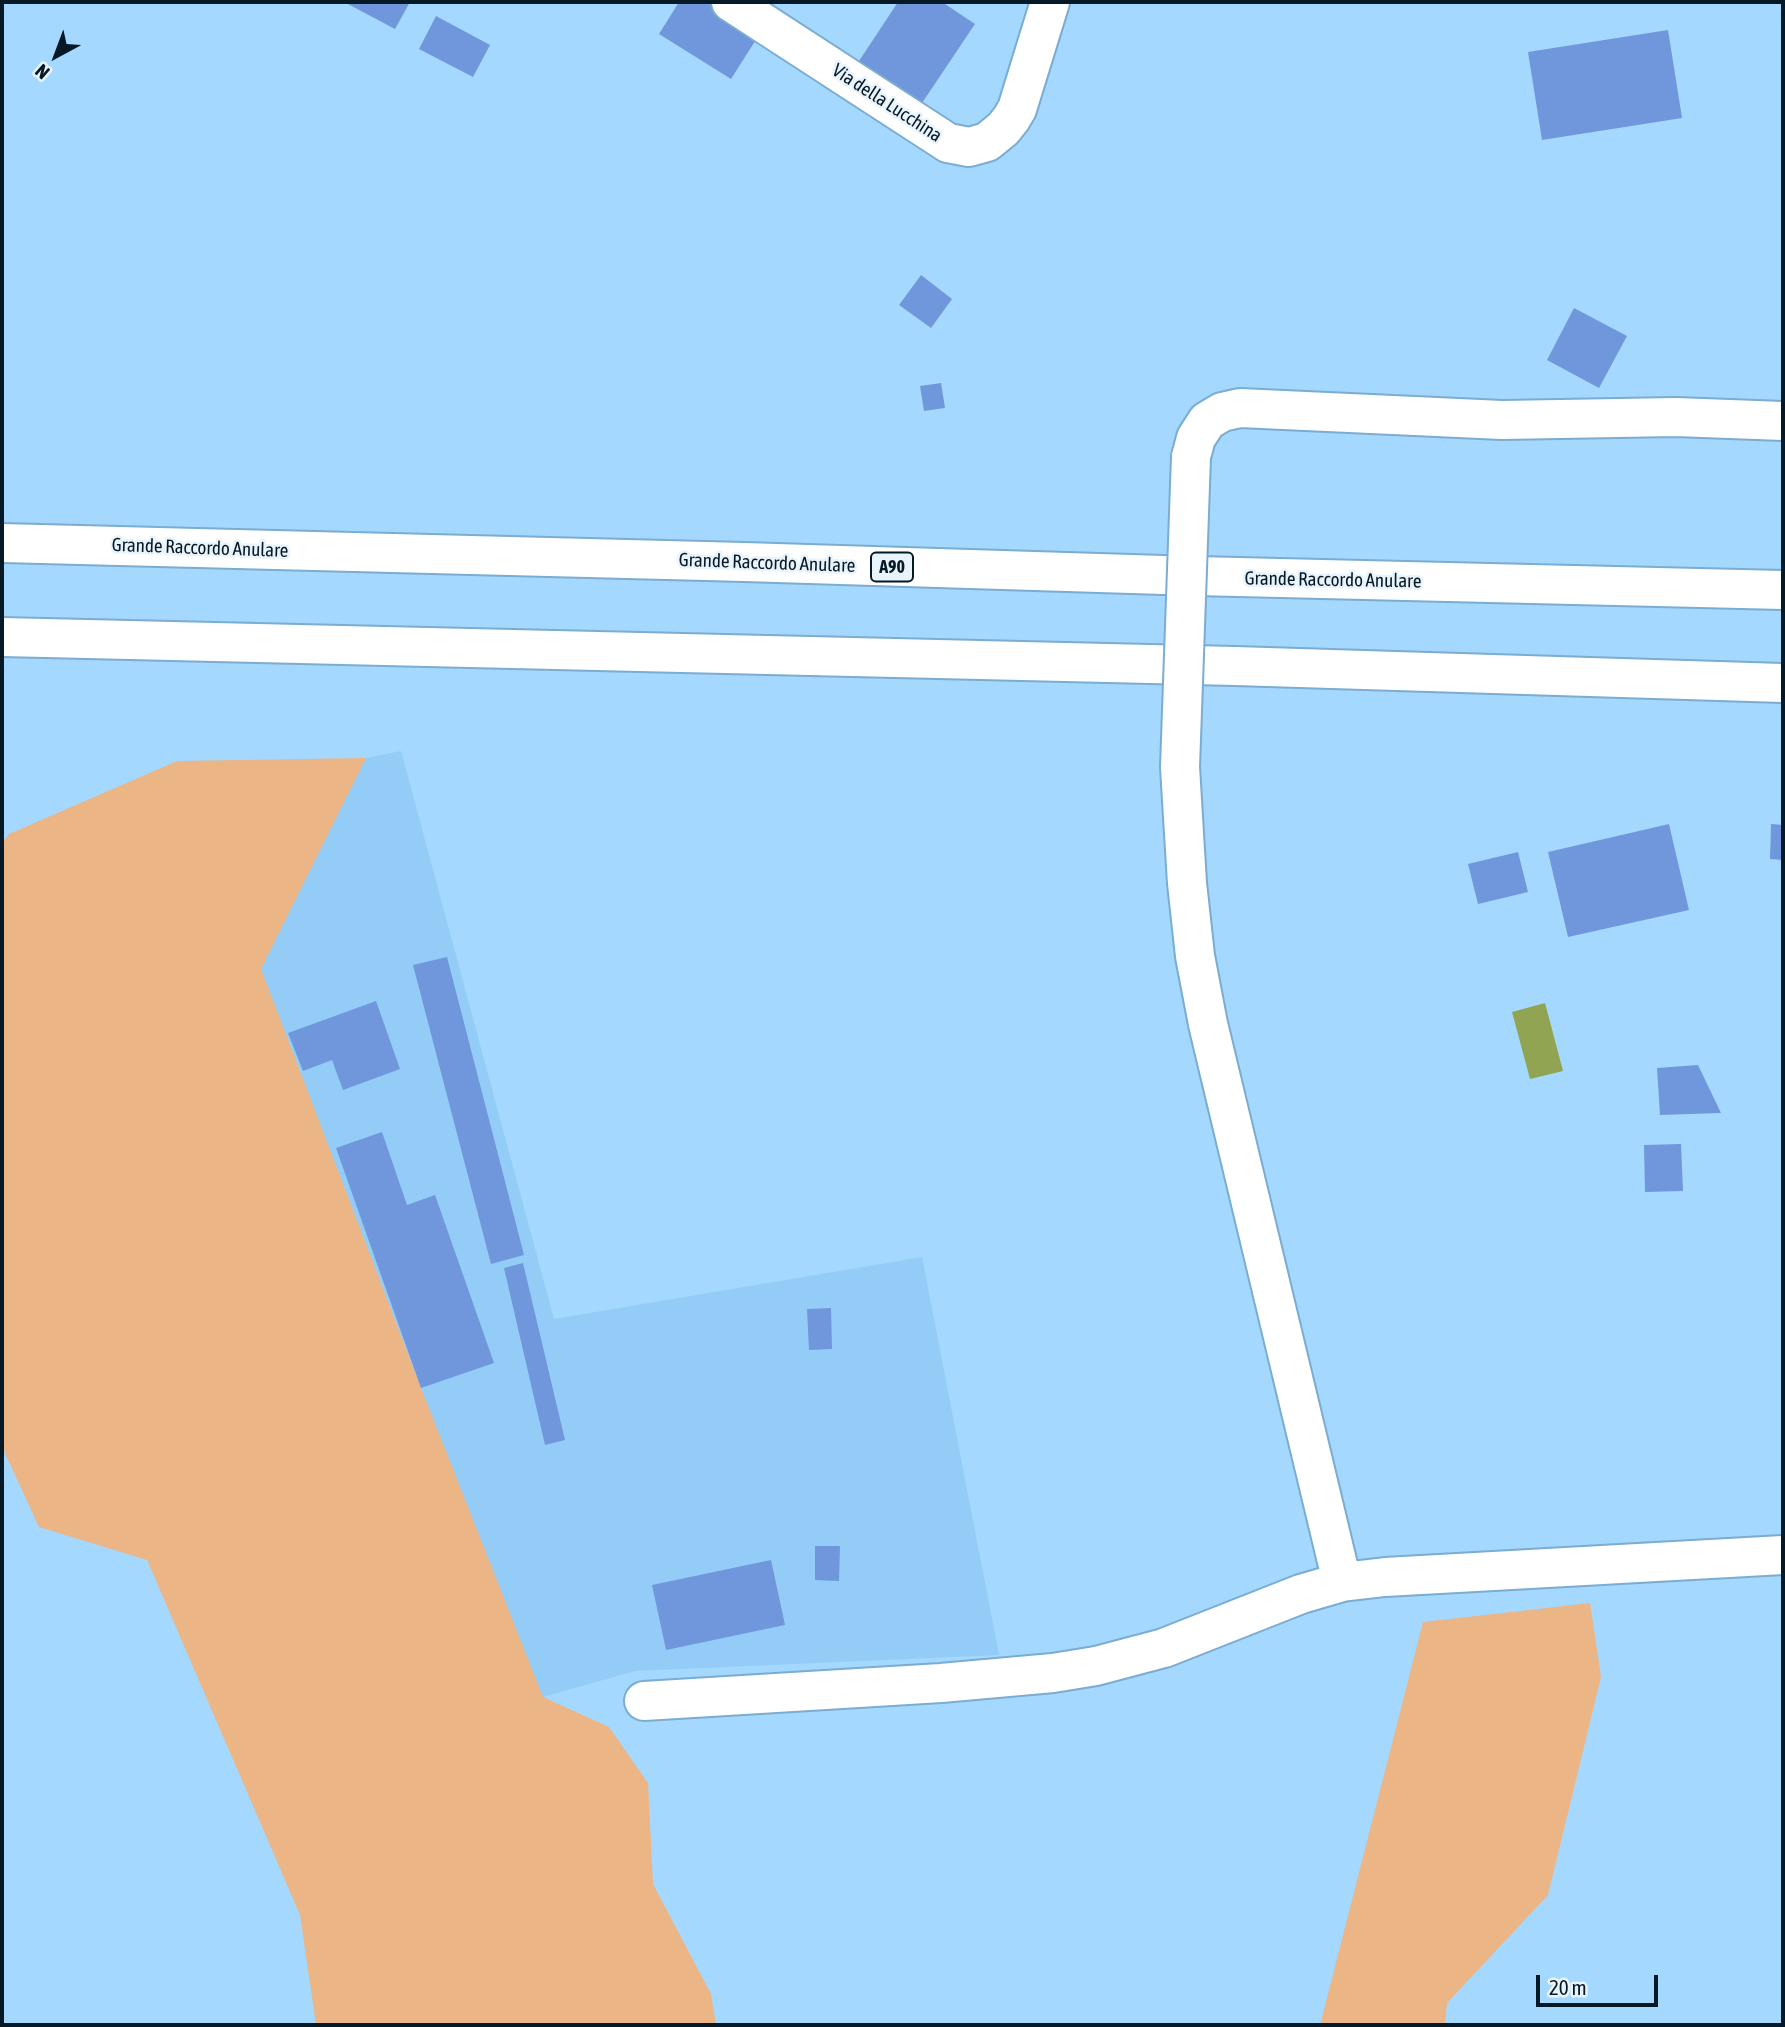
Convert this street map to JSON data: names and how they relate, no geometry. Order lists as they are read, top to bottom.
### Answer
{
  "streets": {
    "main road": ["Via della Lucchina", "Grande Raccordo Anulare", "A90"]
  },
  "scale_bar": "20 m",
  "north": "bottom left"
}
